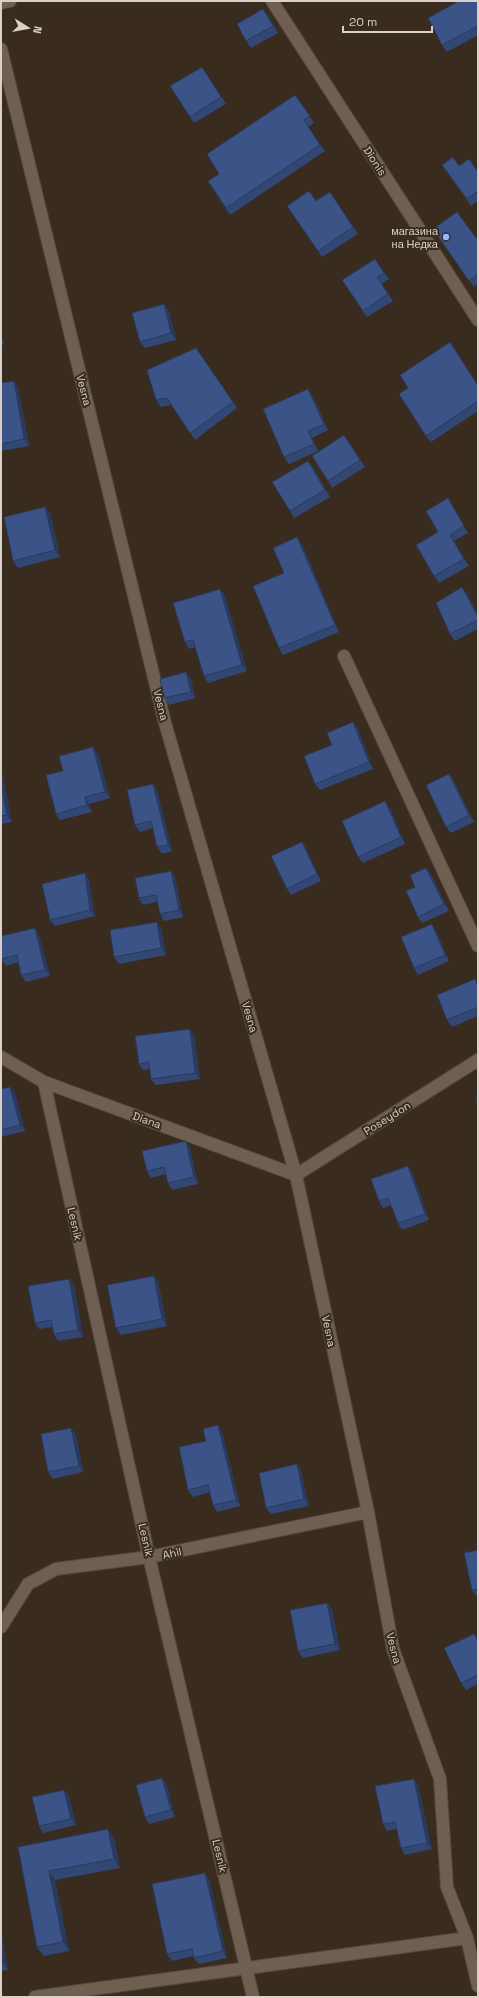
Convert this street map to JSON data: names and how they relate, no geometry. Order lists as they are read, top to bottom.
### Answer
{
  "streets": {
    "street": [
      "Dionis",
      "Vesna",
      "Poseydon",
      "Diana",
      "Lesnik",
      "Ahil"
    ]
  },
  "crossings": [
    ["Vesna", "Poseydon"],
    ["Vesna", "Diana"],
    ["Vesna", "Ahil"],
    ["Poseydon", "Diana"],
    ["Diana", "Lesnik"],
    ["Lesnik", "Ahil"]
  ],
  "places": ["магазина на Недка"],
  "scale_bar": "20 m",
  "north": "right"
}
